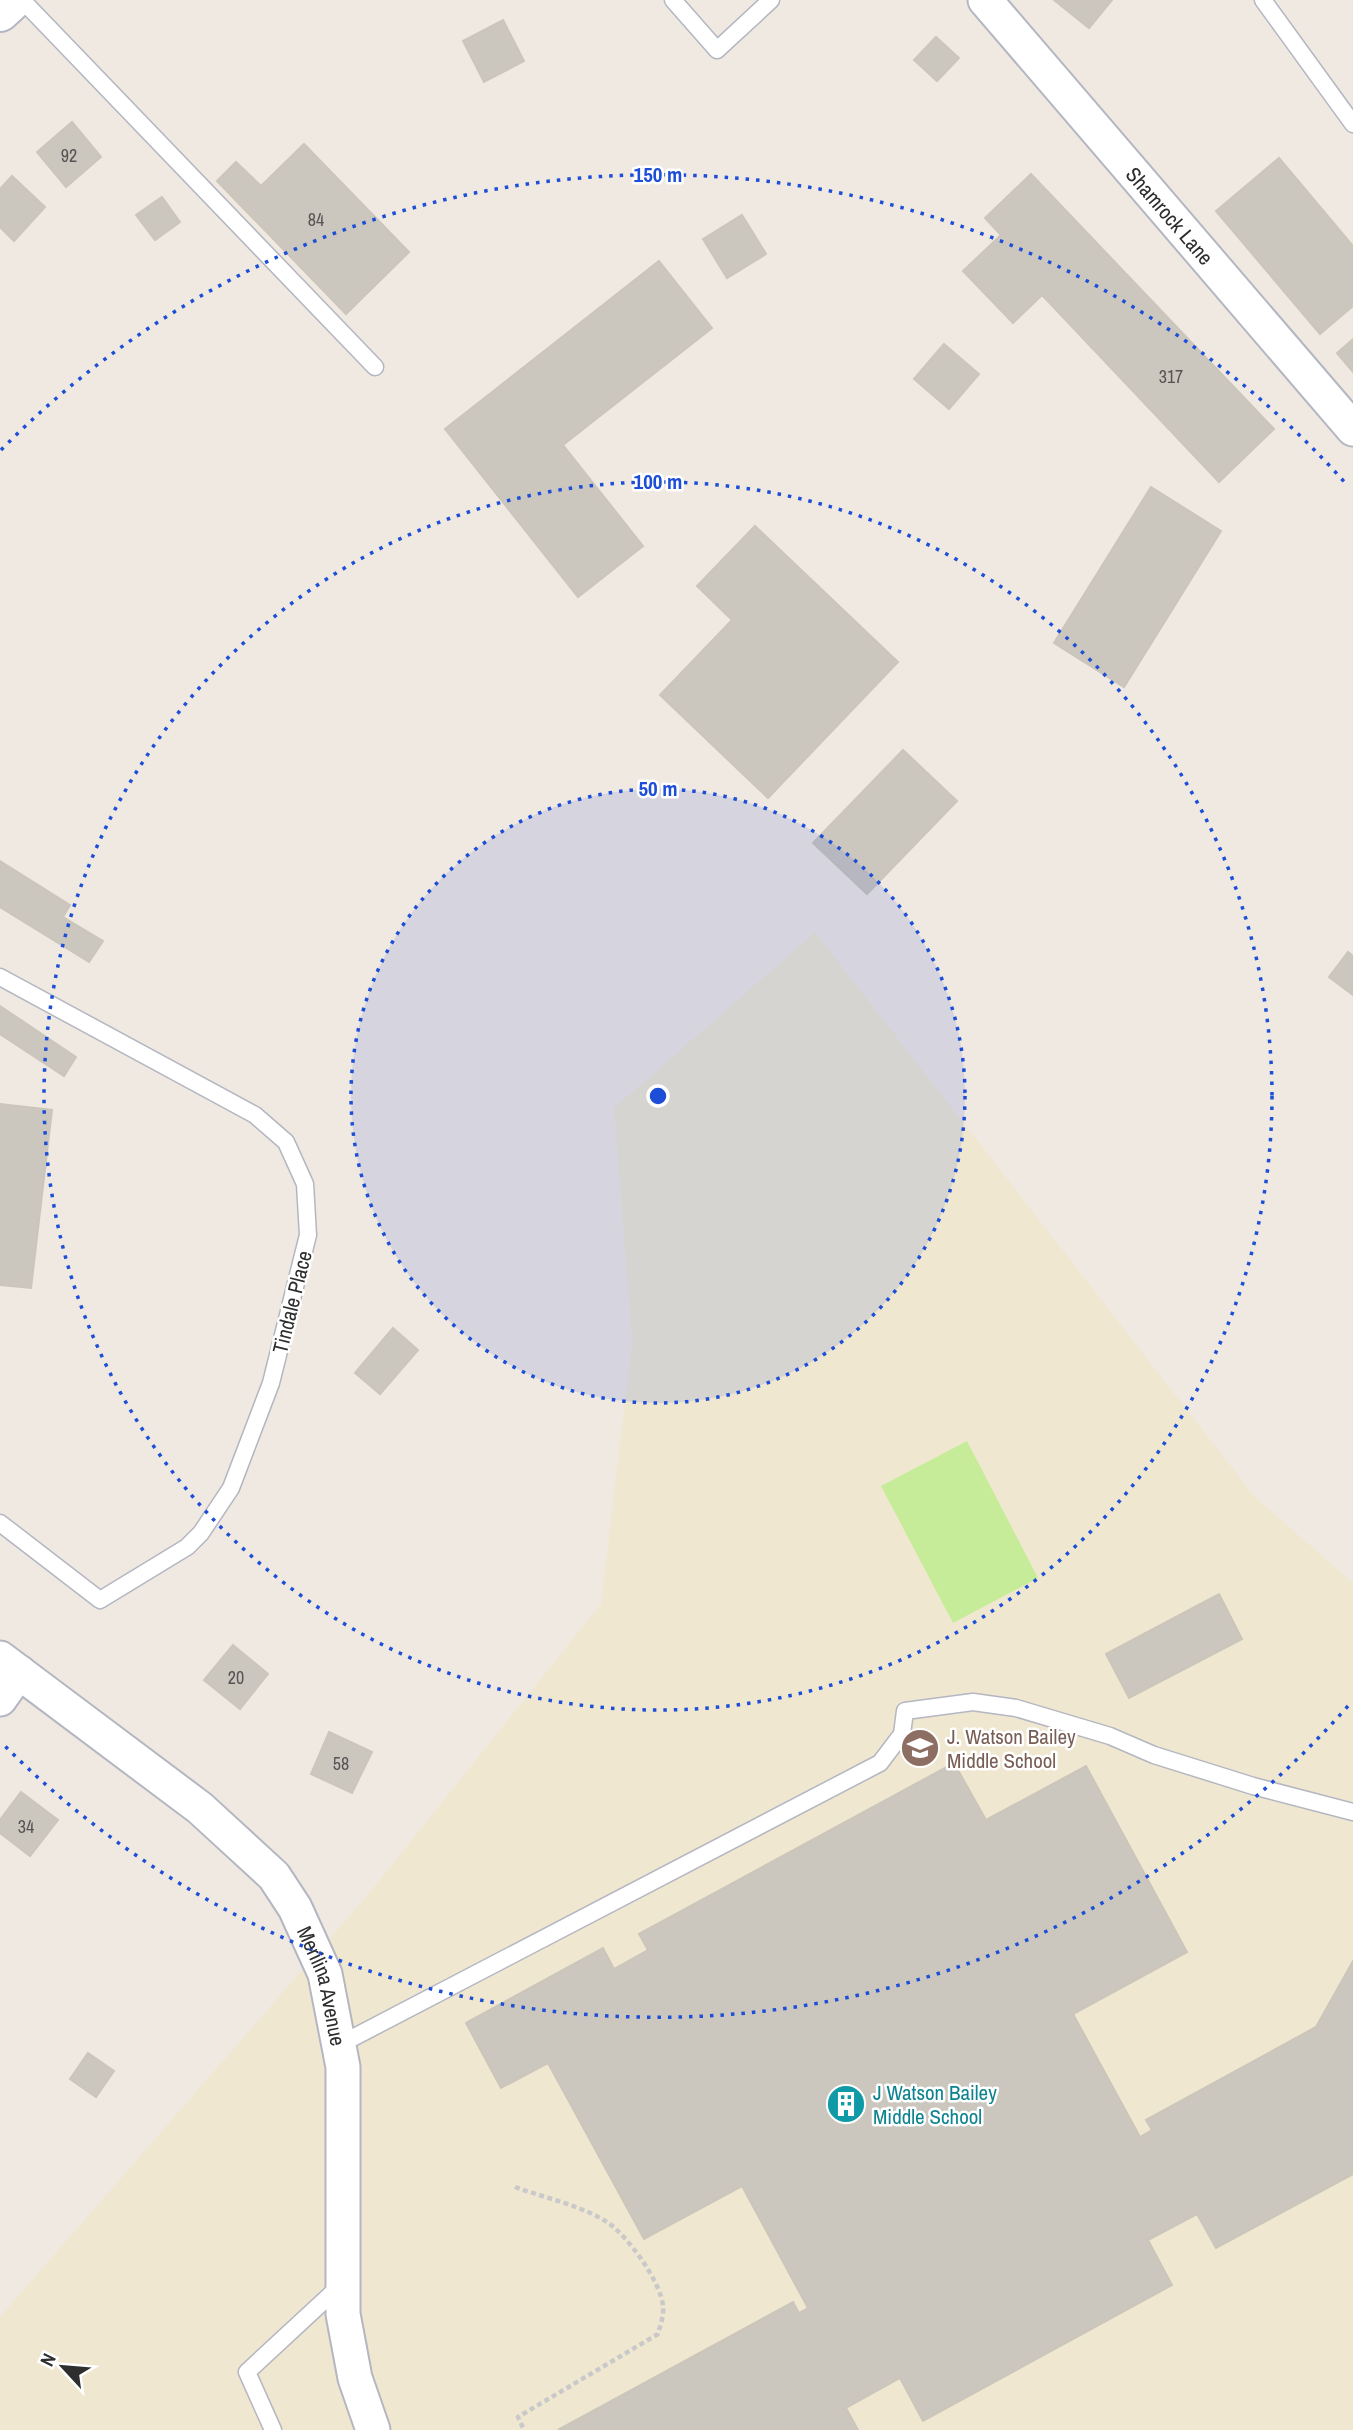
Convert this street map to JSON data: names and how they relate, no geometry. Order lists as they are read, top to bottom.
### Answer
{
  "streets": {
    "street": ["Shamrock Lane", "Merilina Avenue"],
    "lane": ["Tindale Place"]
  },
  "places": {
    "school or university": ["J. Watson Bailey Middle School"],
    "building": ["J Watson Bailey Middle School"]
  },
  "house_numbers": [
    "92",
    "84",
    "317",
    "20",
    "58",
    "34"
  ],
  "north": "top left",
  "rings": ["150 m", "100 m", "50 m"]
}
